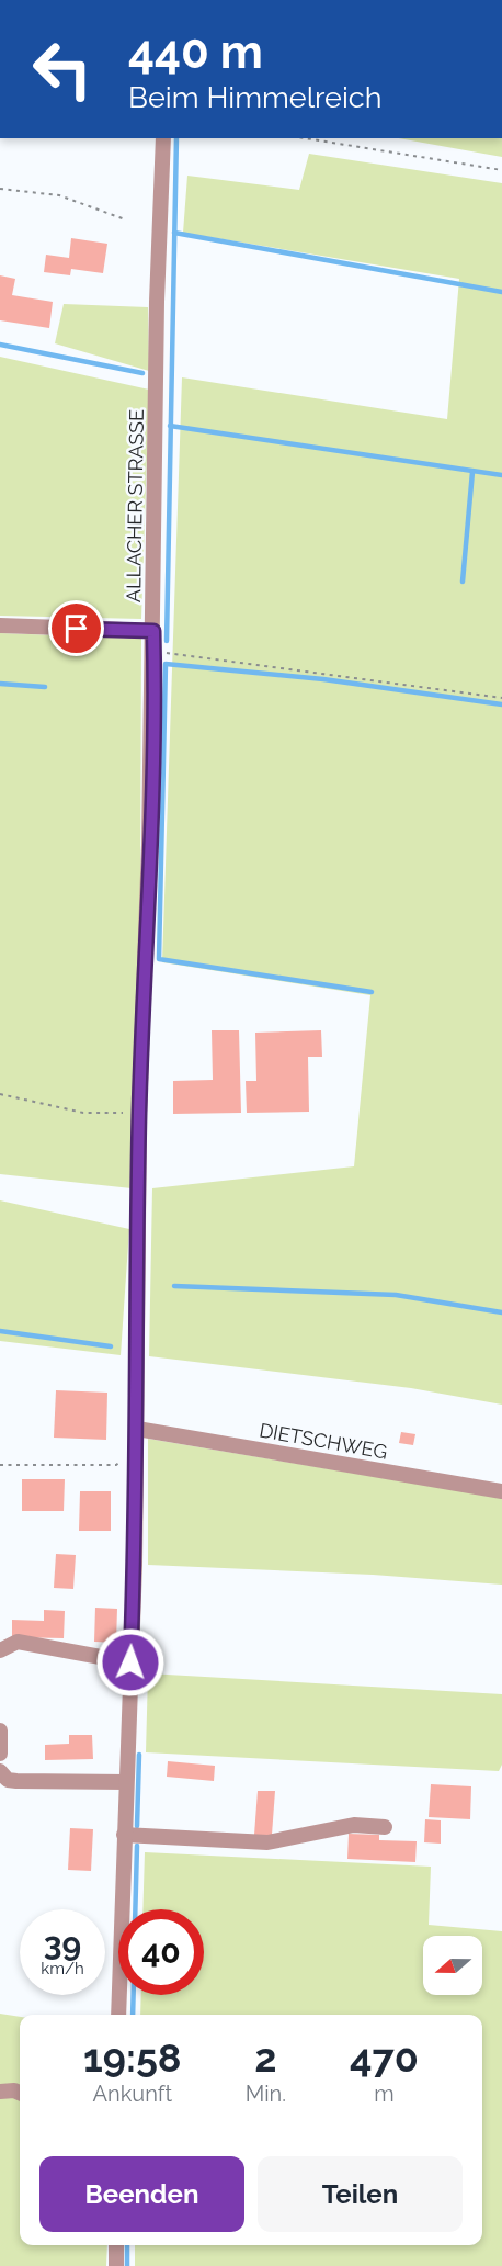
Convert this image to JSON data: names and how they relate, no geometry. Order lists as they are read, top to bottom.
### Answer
{
  "streets": {
    "street": ["ALLACHER STRASSE", "DIETSCHWEG"]
  },
  "crossings": [
    ["ALLACHER STRASSE", "DIETSCHWEG"]
  ],
  "north": "left",
  "page": {
    "turn": ["440 m", "Beim Himmelreich"],
    "speed": "39 km/h",
    "limit": "40",
    "eta": [
      "19:58",
      "Ankunft",
      "2",
      "Min.",
      "470",
      "m"
    ],
    "buttons": ["Beenden", "Teilen"]
  }
}
